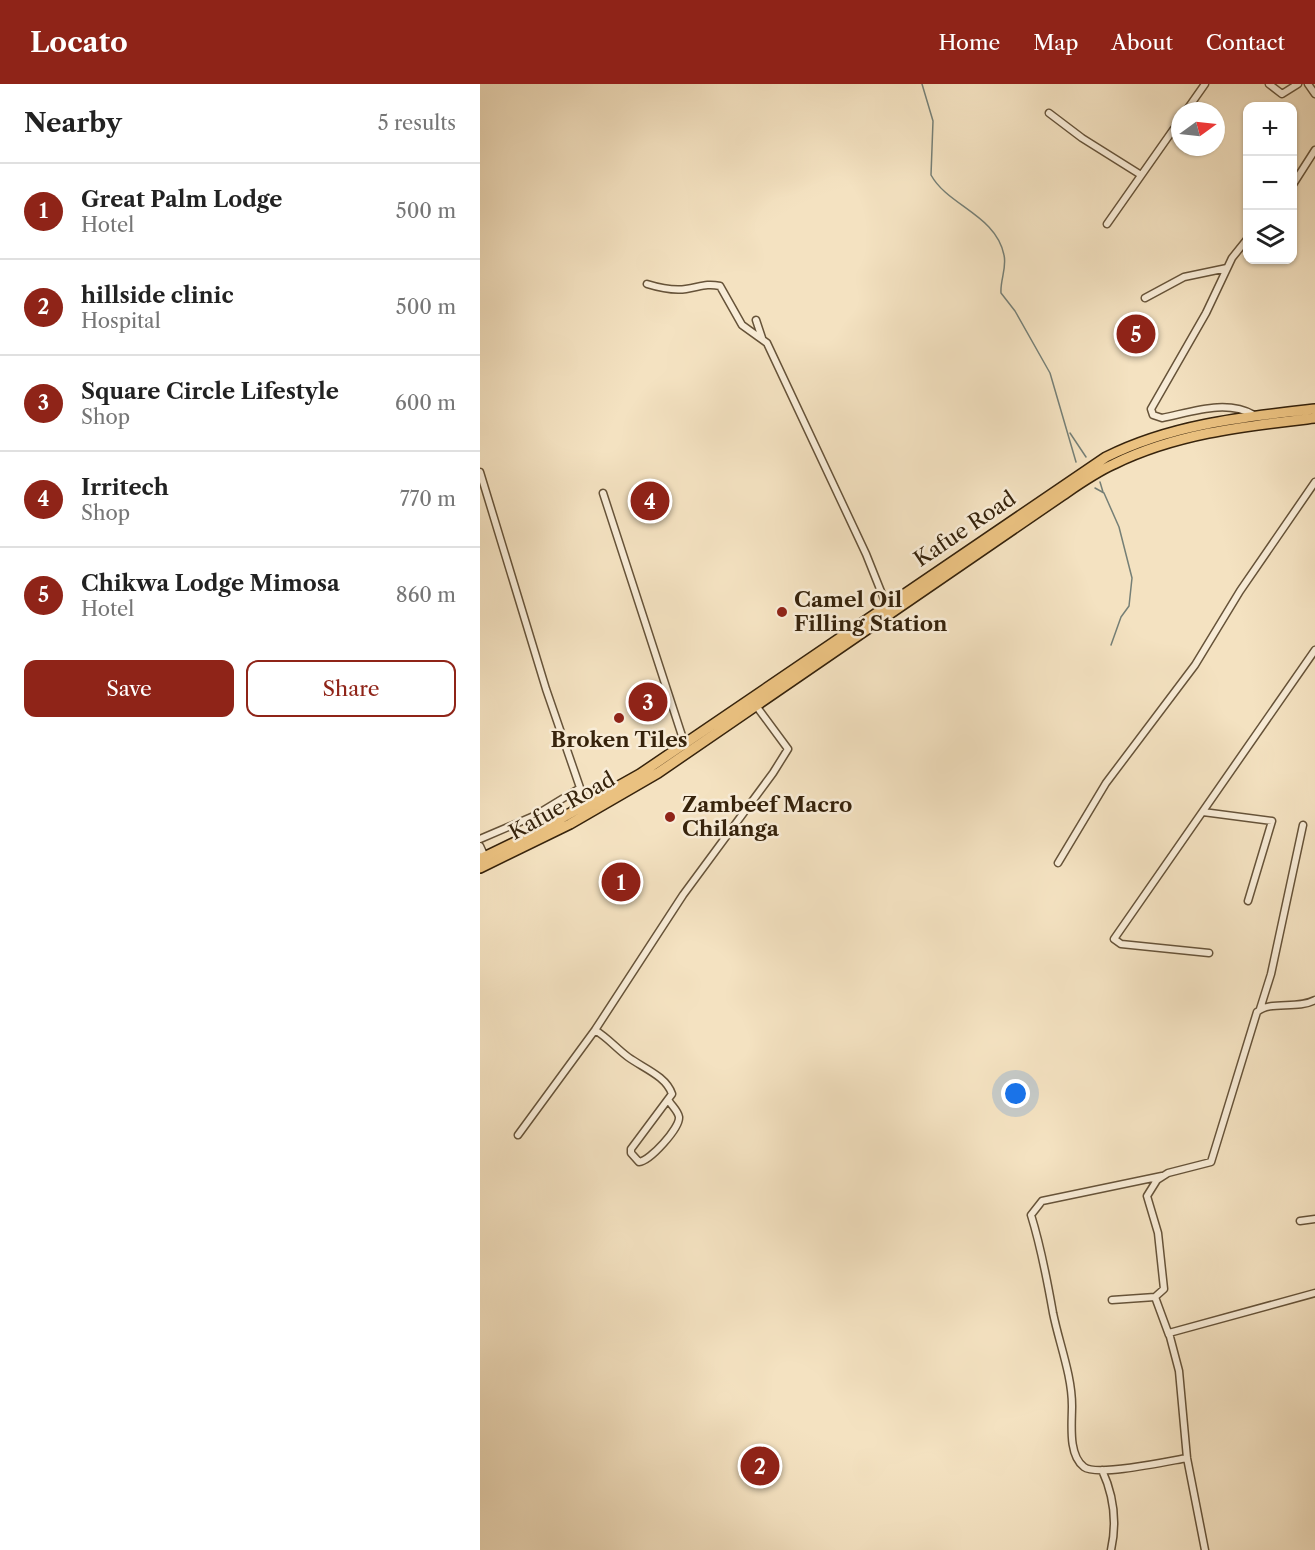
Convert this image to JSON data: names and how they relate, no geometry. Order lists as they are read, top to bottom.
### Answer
{
  "streets": {
    "highway": ["Kafue Road"]
  },
  "places": ["Camel Oil Filling Station", "Broken Tiles", "Zambeef Macro Chilanga"],
  "north": "right",
  "page": {
    "header": "Locato",
    "nav": [
      "Home",
      "Map",
      "About",
      "Contact"
    ],
    "heading": ["Nearby", "5 results"],
    "map_buttons": ["+", "−"],
    "list": [
      {
        "mark": "1",
        "name": "Great Palm Lodge",
        "note": "Hotel",
        "value": "500 m"
      },
      {
        "mark": "2",
        "name": "hillside clinic",
        "note": "Hospital",
        "value": "500 m"
      },
      {
        "mark": "3",
        "name": "Square Circle Lifestyle",
        "note": "Shop",
        "value": "600 m"
      },
      {
        "mark": "4",
        "name": "Irritech",
        "note": "Shop",
        "value": "770 m"
      },
      {
        "mark": "5",
        "name": "Chikwa Lodge Mimosa",
        "note": "Hotel",
        "value": "860 m"
      }
    ],
    "pins": [
      "5",
      "4",
      "3",
      "1",
      "2"
    ],
    "buttons": ["Save", "Share"]
  }
}
